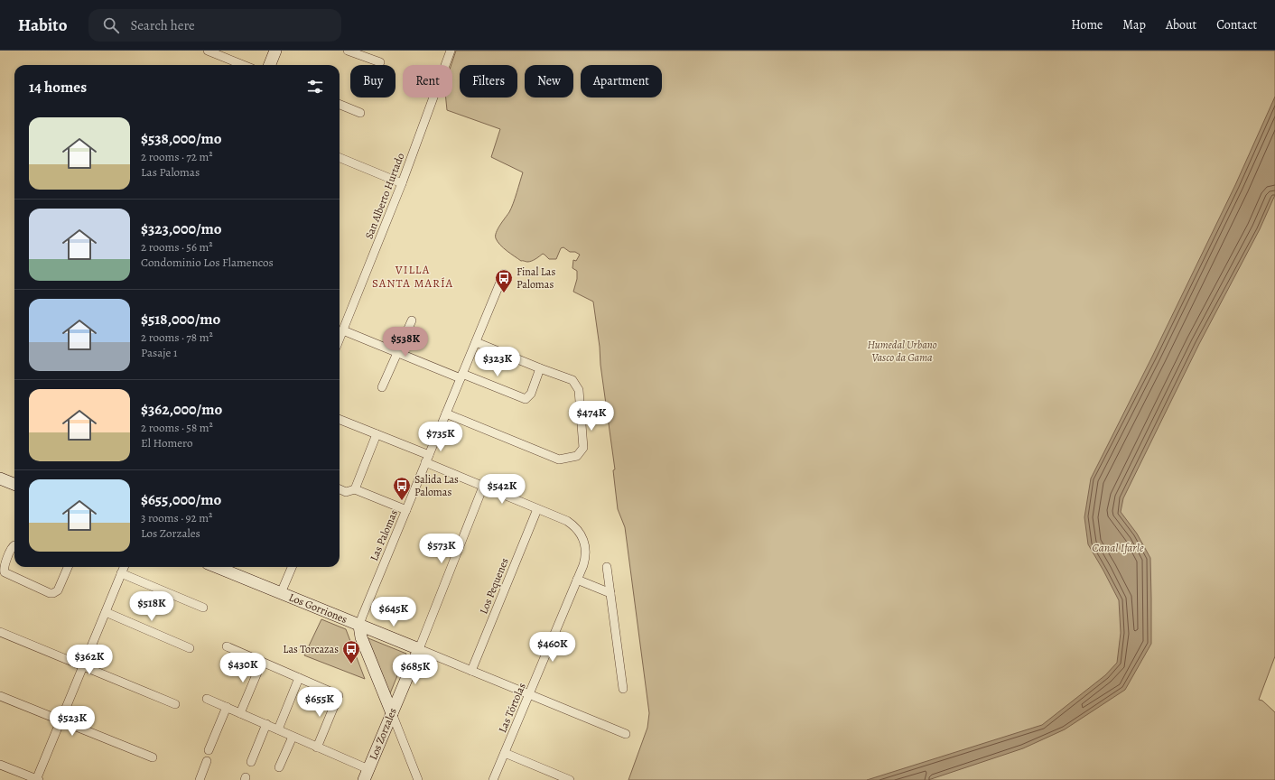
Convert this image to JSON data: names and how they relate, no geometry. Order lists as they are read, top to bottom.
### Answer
{
  "streets": {
    "street": [
      "San Alberto Hurtado",
      "Las Palomas",
      "Los Pequenes",
      "Los Gorriones",
      "Las Tórtolas",
      "Los Zorzales"
    ]
  },
  "crossings": [
    ["Las Palomas", "Los Gorriones"],
    ["Los Pequenes", "Los Gorriones"],
    ["Los Pequenes", "Las Tórtolas"],
    ["Los Gorriones", "Las Tórtolas"],
    ["Los Gorriones", "Los Zorzales"]
  ],
  "districts": ["VILLA SANTA MARÍA"],
  "water": ["Canal Ifarle"],
  "parks": ["Humedal Urbano Vasco da Gama"],
  "places": {
    "bus stop": ["Final Las Palomas", "Salida Las Palomas", "Las Torcazas"]
  },
  "page": {
    "header": "Habito",
    "search": "Search here",
    "nav": [
      "Home",
      "Map",
      "About",
      "Contact"
    ],
    "chip": [
      "Buy",
      "Rent",
      "Filters",
      "New",
      "Apartment"
    ],
    "heading": "14 homes",
    "list": [
      {
        "name": "$538,000/mo",
        "note": "2 rooms · 72 m² · Las Palomas"
      },
      {
        "name": "$323,000/mo",
        "note": "2 rooms · 56 m² · Condominio Los Flamencos"
      },
      {
        "name": "$518,000/mo",
        "note": "2 rooms · 78 m² · Pasaje 1"
      },
      {
        "name": "$362,000/mo",
        "note": "2 rooms · 58 m² · El Homero"
      },
      {
        "name": "$655,000/mo",
        "note": "3 rooms · 92 m² · Los Zorzales"
      }
    ],
    "price": [
      "$538K",
      "$323K",
      "$474K",
      "$735K",
      "$542K",
      "$573K",
      "$518K",
      "$645K",
      "$460K",
      "$362K",
      "$430K",
      "$685K",
      "$655K",
      "$523K"
    ]
  }
}
